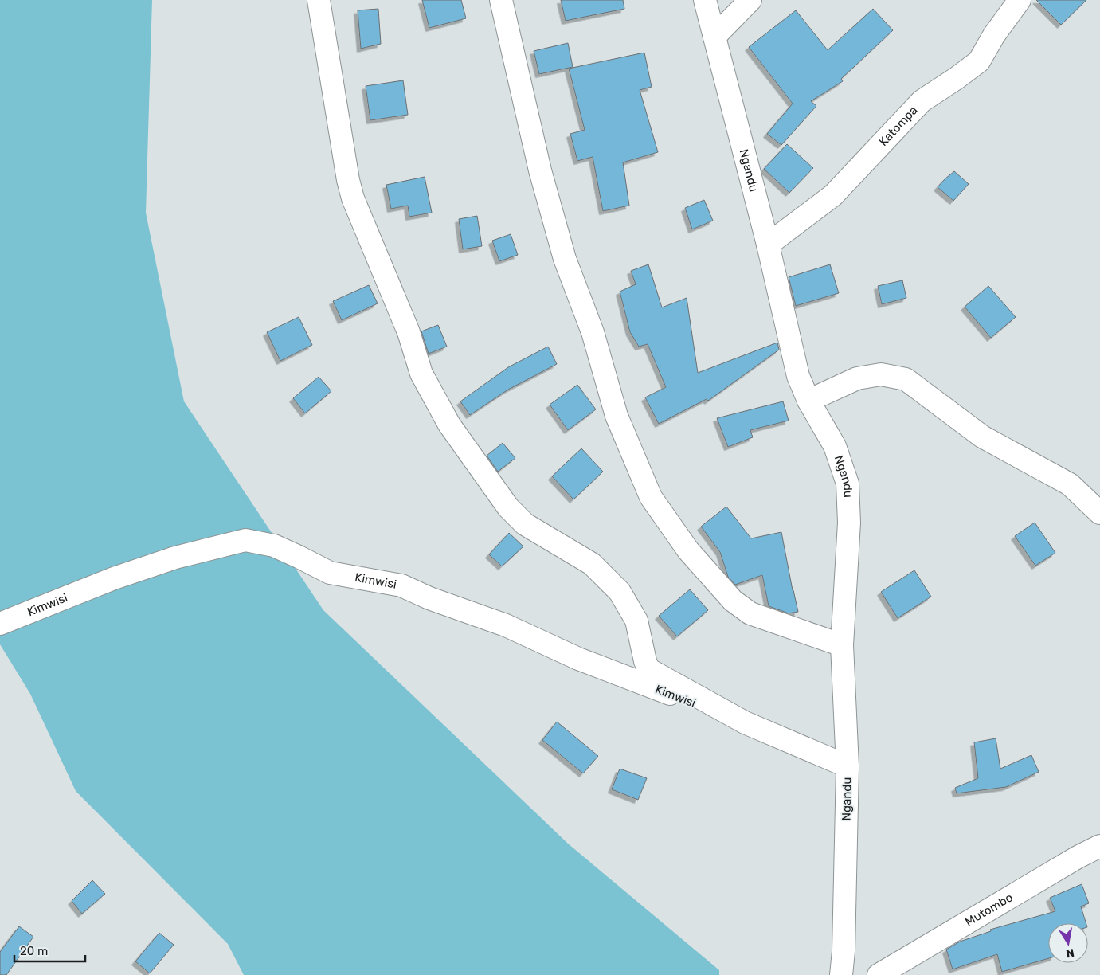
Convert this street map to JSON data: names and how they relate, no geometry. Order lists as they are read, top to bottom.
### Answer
{
  "streets": {
    "street": [
      "Katompa",
      "Ngandu",
      "Kimwisi",
      "Mutombo"
    ]
  },
  "crossings": [
    ["Katompa", "Ngandu"]
  ],
  "scale_bar": "20 m",
  "north": "bottom"
}
